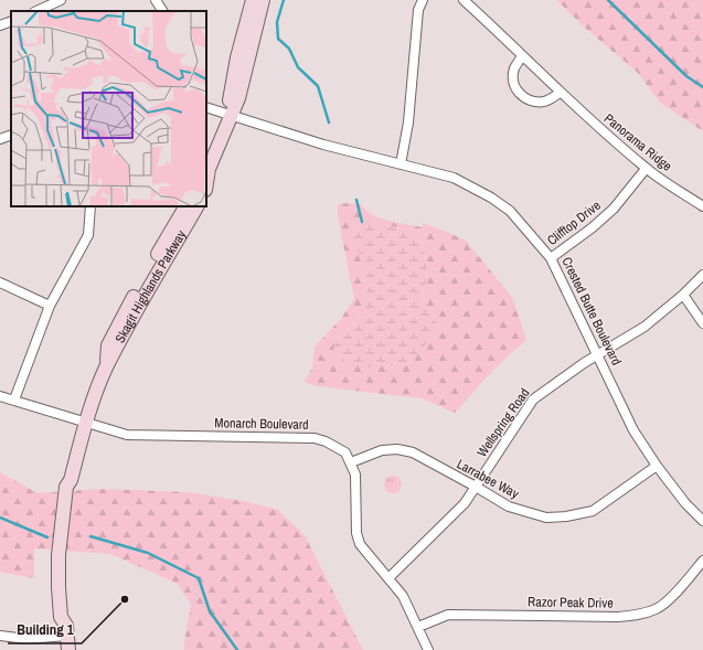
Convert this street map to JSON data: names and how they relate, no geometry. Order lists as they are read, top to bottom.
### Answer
{
  "streets": {
    "street": [
      "Panorama Ridge",
      "Clifftop Drive",
      "Skagit Highlands Parkway",
      "Crested Butte Boulevard",
      "Wellspring Road",
      "Monarch Boulevard",
      "Larrabee Way",
      "Razor Peak Drive"
    ]
  },
  "crossings": [
    ["Panorama Ridge", "Clifftop Drive"],
    ["Clifftop Drive", "Crested Butte Boulevard"],
    ["Skagit Highlands Parkway", "Monarch Boulevard"],
    ["Crested Butte Boulevard", "Wellspring Road"],
    ["Crested Butte Boulevard", "Larrabee Way"],
    ["Wellspring Road", "Larrabee Way"],
    ["Monarch Boulevard", "Larrabee Way"]
  ],
  "places": ["Building 1"]
}
